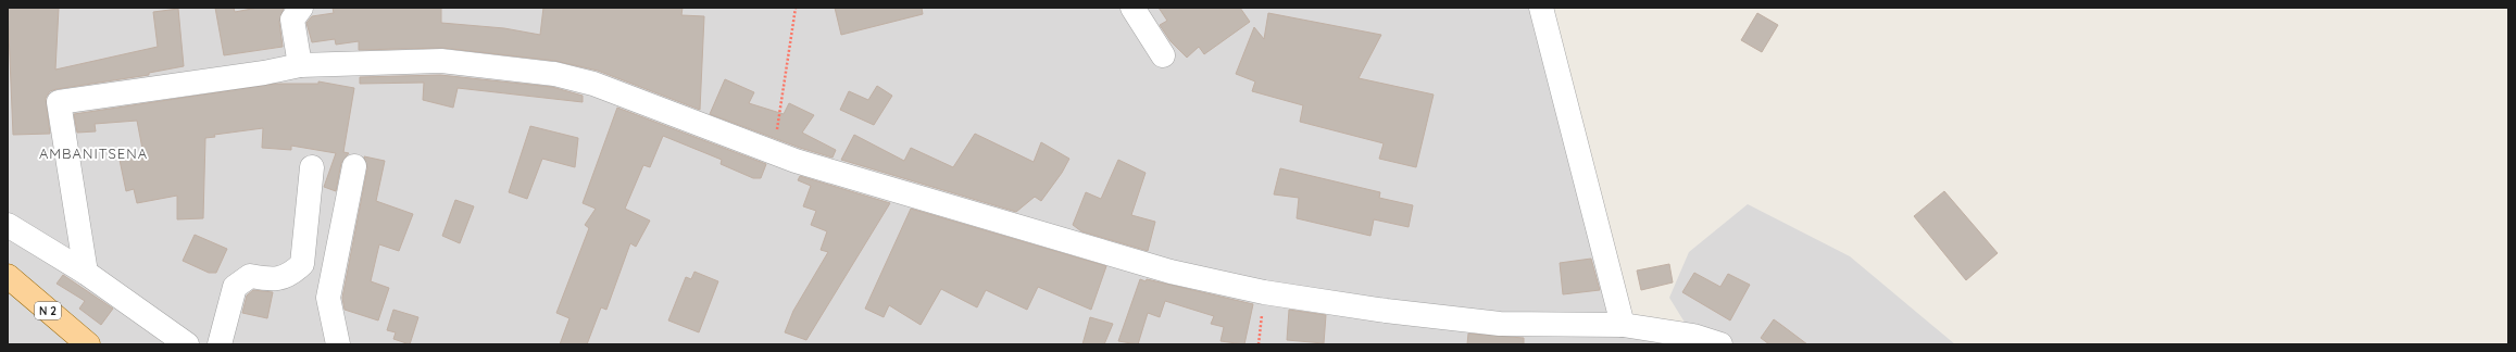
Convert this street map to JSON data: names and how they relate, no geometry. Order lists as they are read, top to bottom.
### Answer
{
  "streets": {
    "main road": ["N 2"]
  },
  "districts": ["AMBANITSENA"]
}
